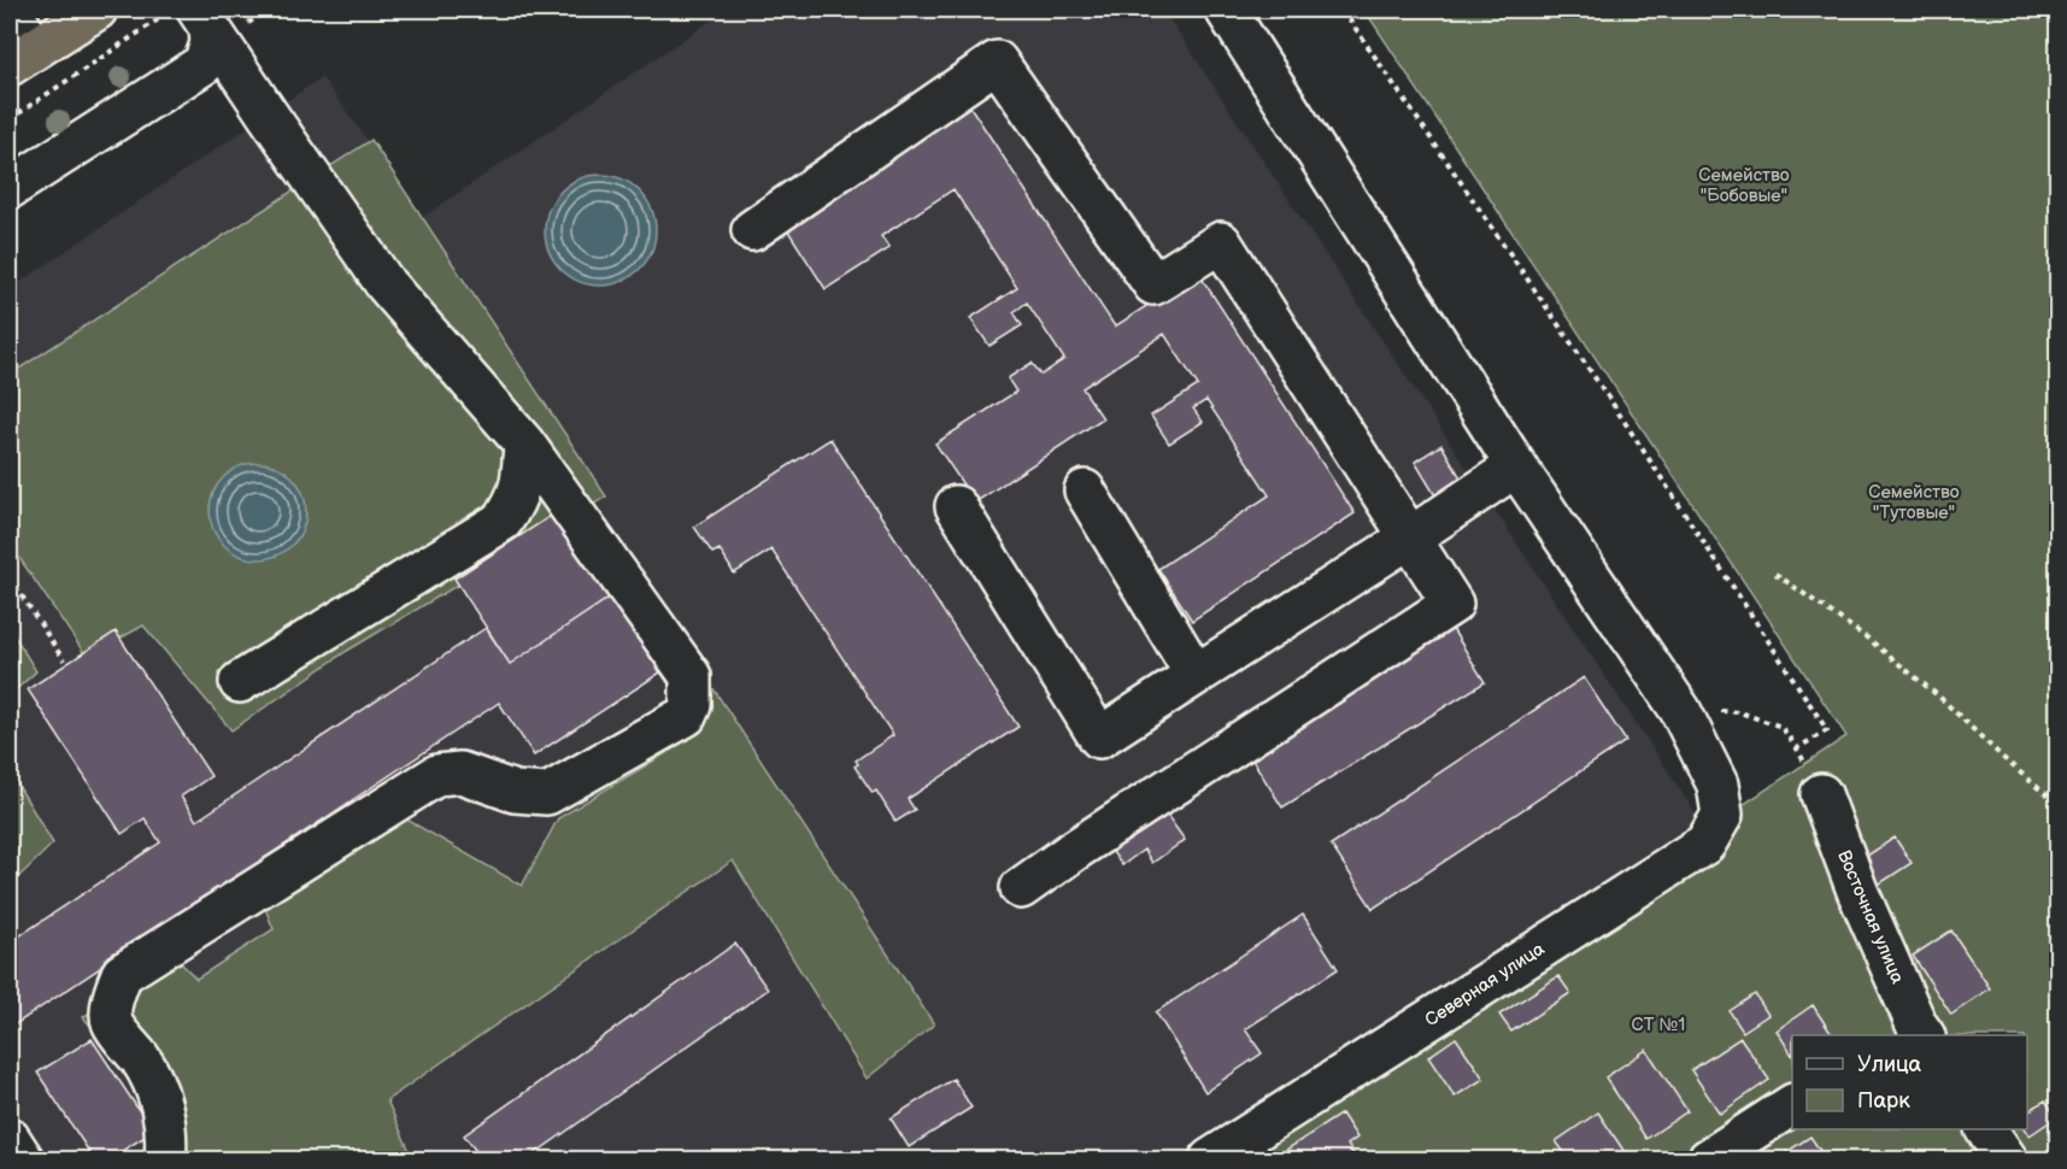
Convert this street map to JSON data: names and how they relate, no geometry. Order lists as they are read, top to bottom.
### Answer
{
  "streets": {
    "street": ["Восточная улица", "Северная улица"]
  },
  "parks": ["Семейство \"Бобовые\"", "Семейство \"Тутовые\"", "СТ №1"],
  "legend": ["Улица", "Парк"]
}
